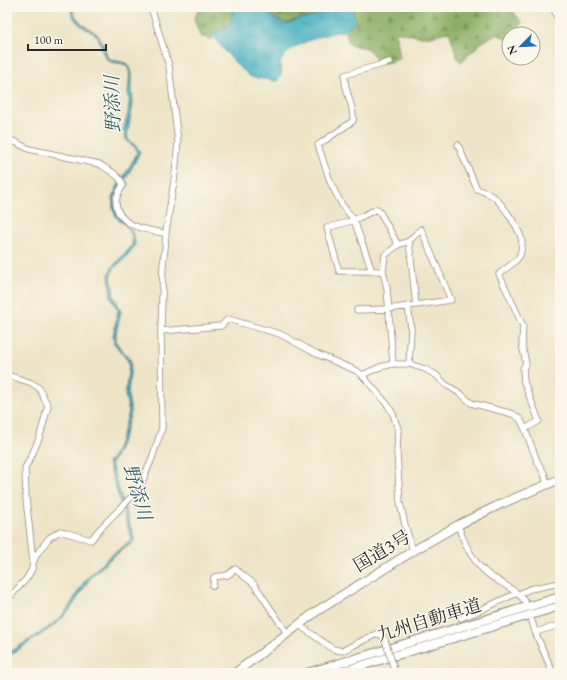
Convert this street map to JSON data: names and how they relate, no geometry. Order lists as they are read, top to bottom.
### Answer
{
  "streets": {
    "highway": ["国道3号", "九州自動車道"]
  },
  "water": ["野添川"],
  "scale_bar": "100 m",
  "north": "bottom left"
}
